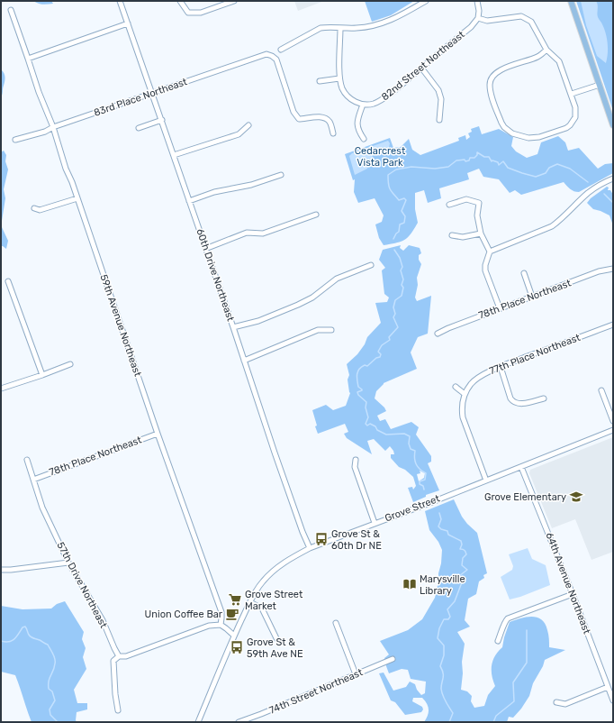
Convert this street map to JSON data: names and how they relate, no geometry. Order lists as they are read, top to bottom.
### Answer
{
  "streets": {
    "street": [
      "82nd Street Northeast",
      "83rd Place Northeast",
      "60th Drive Northeast",
      "78th Place Northeast",
      "59th Avenue Northeast",
      "77th Place Northeast",
      "Grove Street",
      "64th Avenue Northeast",
      "57th Drive Northeast",
      "74th Street Northeast"
    ]
  },
  "crossings": [
    ["83rd Place Northeast", "60th Drive Northeast"],
    ["83rd Place Northeast", "59th Avenue Northeast"],
    ["60th Drive Northeast", "Grove Street"],
    ["78th Place Northeast", "59th Avenue Northeast"],
    ["78th Place Northeast", "57th Drive Northeast"],
    ["Grove Street", "64th Avenue Northeast"]
  ],
  "parks": ["Cedarcrest Vista Park"],
  "places": {
    "school or university": ["Grove Elementary"],
    "bus stop": ["Grove St & 60th Dr NE", "Grove St & 59th Ave NE"],
    "library": ["Marysville Library"],
    "supermarket": ["Grove Street Market"],
    "cafe": ["Union Coffee Bar"]
  }
}
